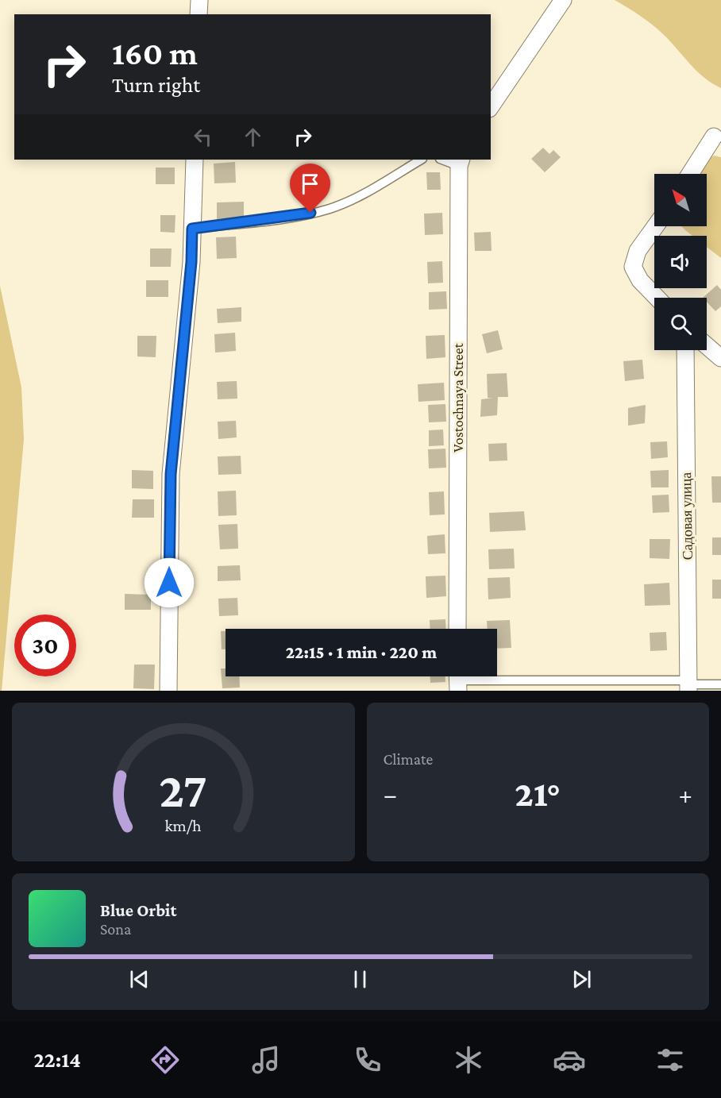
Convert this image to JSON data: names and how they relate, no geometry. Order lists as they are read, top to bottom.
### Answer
{
  "streets": {
    "street": ["Vostochnaya Street", "Садовая улица"]
  },
  "north": "top left",
  "page": {
    "turn": ["160 m", "Turn right"],
    "limit": "30",
    "trip": "22:15 · 1 min · 220 m",
    "tile": "Climate",
    "heat": ["−", "21°", "+"],
    "song": ["Blue Orbit", "Sona"],
    "tabs": "22:14",
    "gauge": ["27", "km/h"]
  }
}
